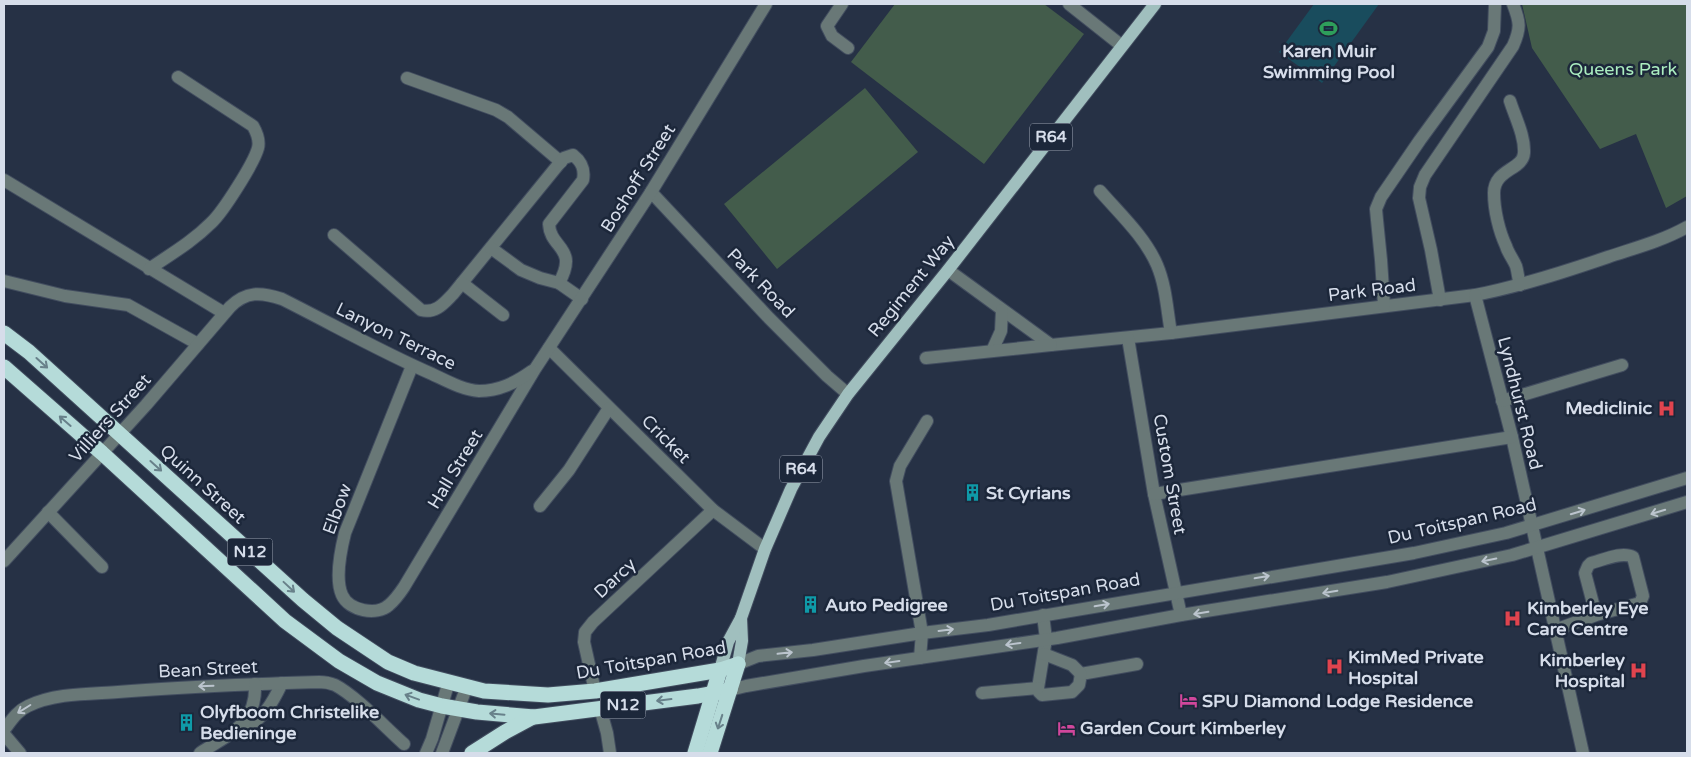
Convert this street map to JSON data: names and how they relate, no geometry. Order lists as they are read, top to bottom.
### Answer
{
  "streets": {
    "highway": ["Quinn Street", "Du Toitspan Road", "N12"],
    "main road": ["R64", "Regiment Way"],
    "street": [
      "Boshoff Street",
      "Park Road",
      "Lanyon Terrace",
      "Lyndhurst Road",
      "Villiers Street",
      "Cricket",
      "Hall Street",
      "Custom Street",
      "Elbow",
      "Darcy",
      "Bean Street"
    ]
  },
  "crossings": [
    ["Boshoff Street", "Park Road"],
    ["Boshoff Street", "Lanyon Terrace"],
    ["Boshoff Street", "Cricket"],
    ["Boshoff Street", "Hall Street"],
    ["Park Road", "Regiment Way"],
    ["Park Road", "Lyndhurst Road"],
    ["Park Road", "Custom Street"],
    ["Regiment Way", "Cricket"],
    ["Regiment Way", "Du Toitspan Road"],
    ["Lanyon Terrace", "Villiers Street"],
    ["Lanyon Terrace", "Hall Street"],
    ["Lanyon Terrace", "Elbow"],
    ["Lyndhurst Road", "Du Toitspan Road"],
    ["Villiers Street", "Quinn Street"],
    ["Villiers Street", "N12"],
    ["Cricket", "Darcy"],
    ["Hall Street", "Elbow"],
    ["Custom Street", "Du Toitspan Road"],
    ["Quinn Street", "Du Toitspan Road"],
    ["Du Toitspan Road", "Darcy"]
  ],
  "one_way": ["Bean Street"],
  "parks": ["Queens Park"],
  "places": {
    "sports": ["Karen Muir Swimming Pool"],
    "hospital": [
      "Mediclinic",
      "Kimberley Eye Care Centre",
      "KimMed Private Hospital",
      "Kimberley Hospital"
    ],
    "building": ["St Cyrians", "Auto Pedigree", "Olyfboom Christelike Bedieninge"],
    "hotel": ["SPU Diamond Lodge Residence", "Garden Court Kimberley"]
  }
}
